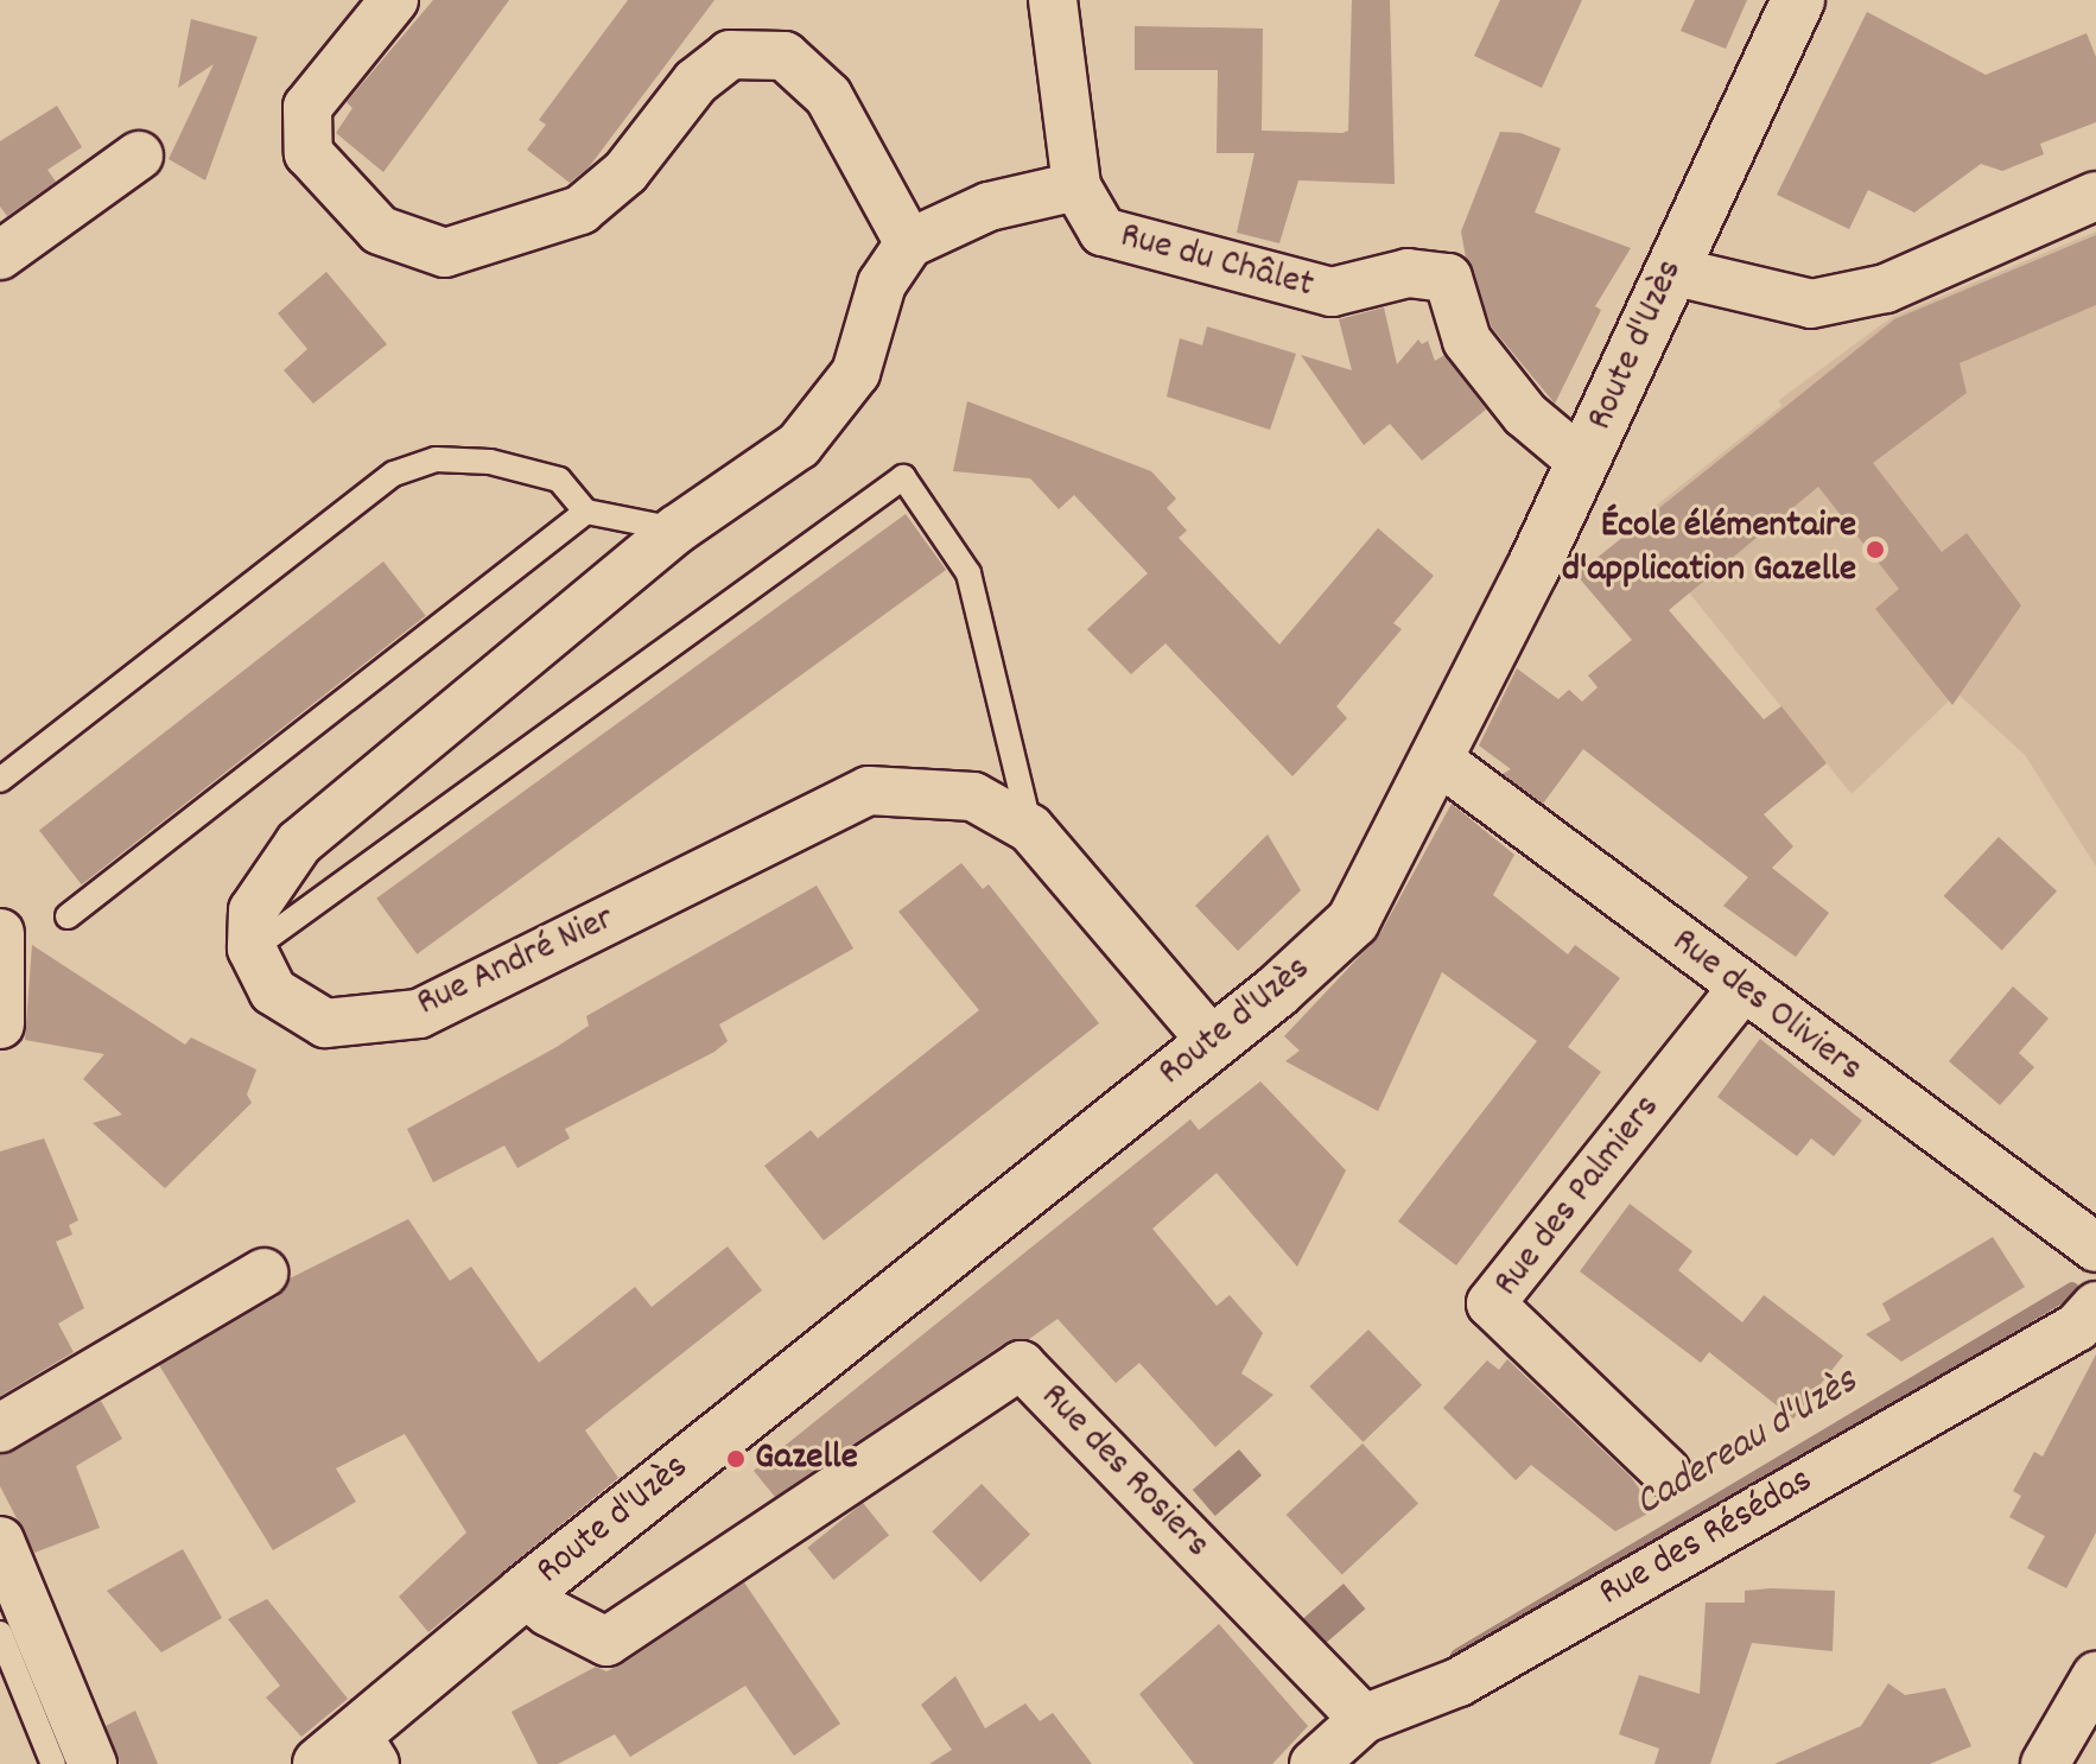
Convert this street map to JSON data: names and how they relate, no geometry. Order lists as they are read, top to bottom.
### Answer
{
  "streets": {
    "main road": ["Route d'Uzès"],
    "street": [
      "Rue du Châlet",
      "Rue André Nier",
      "Rue des Oliviers",
      "Rue des Palmiers",
      "Rue des Rosiers",
      "Rue des Résédas"
    ]
  },
  "crossings": [
    ["Rue du Châlet", "Route d'Uzès"],
    ["Route d'Uzès", "Rue André Nier"],
    ["Route d'Uzès", "Rue des Oliviers"],
    ["Route d'Uzès", "Rue des Rosiers"],
    ["Rue des Oliviers", "Rue des Palmiers"],
    ["Rue des Rosiers", "Rue des Résédas"]
  ],
  "water": ["Cadereau d'Uzès"],
  "places": ["École élémentaire d'application Gazelle", "Gazelle"]
}
